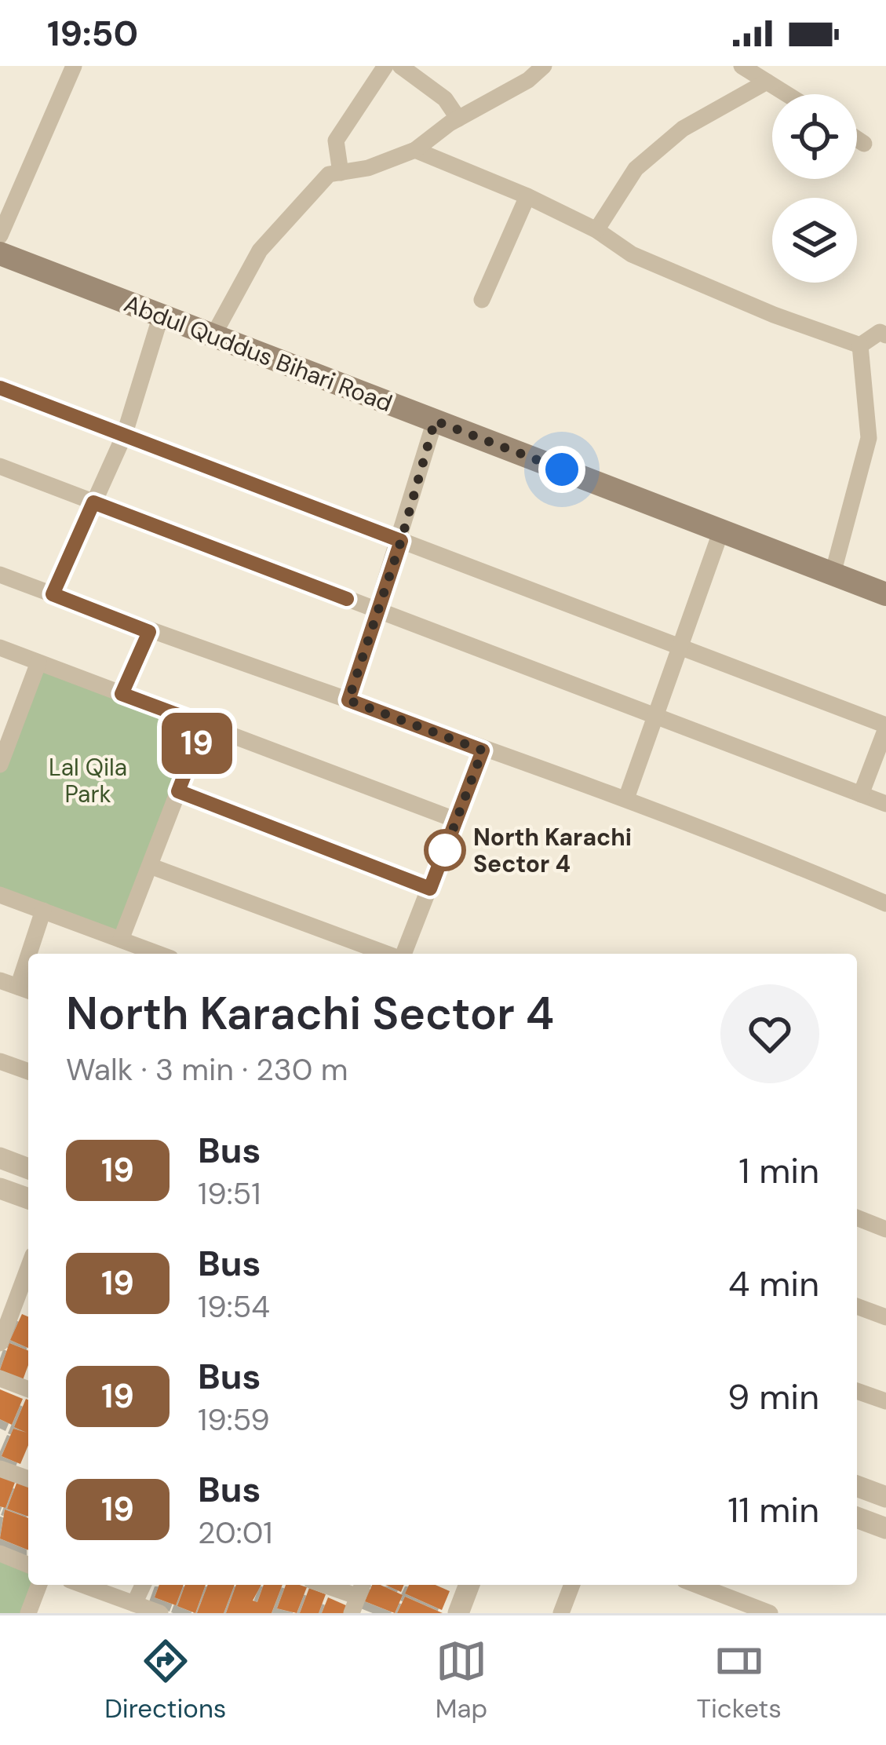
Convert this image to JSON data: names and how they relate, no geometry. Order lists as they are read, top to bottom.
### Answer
{
  "streets": {
    "main road": ["Abdul Quddus Bihari Road"]
  },
  "parks": ["Lal Qila Park"],
  "places": ["North Karachi Sector 4"],
  "lines": ["bus line 19"],
  "page": {
    "status": "19:50",
    "on_map": "19",
    "heading": ["North Karachi Sector 4", "Walk · 3 min · 230 m"],
    "list": [
      {
        "mark": "19",
        "name": "Bus",
        "note": "19:51",
        "value": "1 min"
      },
      {
        "mark": "19",
        "name": "Bus",
        "note": "19:54",
        "value": "4 min"
      },
      {
        "mark": "19",
        "name": "Bus",
        "note": "19:59",
        "value": "9 min"
      },
      {
        "mark": "19",
        "name": "Bus",
        "note": "20:01",
        "value": "11 min"
      }
    ],
    "tabs": ["Directions", "Map", "Tickets"]
  }
}
